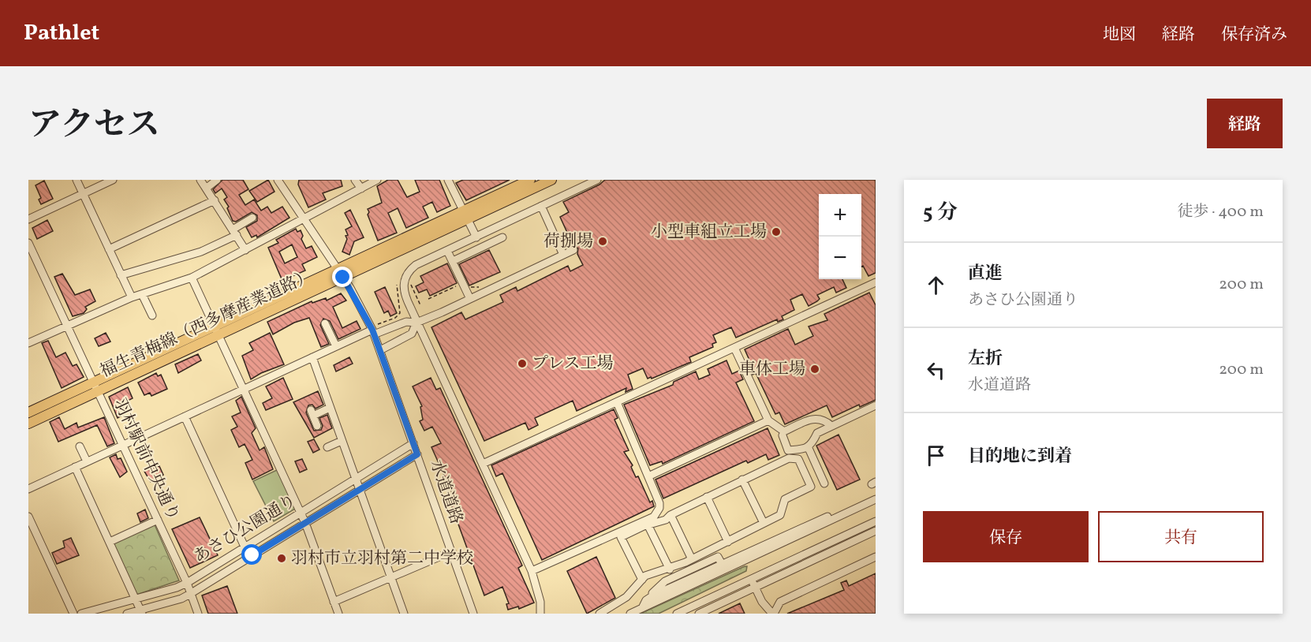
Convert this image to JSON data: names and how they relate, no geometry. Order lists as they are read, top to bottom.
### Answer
{
  "streets": {
    "main road": ["福生青梅線（西多摩産業道路）"],
    "street": ["羽村駅前中央通り", "水道道路", "あさひ公園通り"]
  },
  "crossings": [
    ["福生青梅線（西多摩産業道路）", "羽村駅前中央通り"],
    ["福生青梅線（西多摩産業道路）", "水道道路"],
    ["羽村駅前中央通り", "あさひ公園通り"],
    ["水道道路", "あさひ公園通り"]
  ],
  "places": [
    "小型車組立工場",
    "荷捌場",
    "プレス工場",
    "車体工場",
    "羽村市立羽村第二中学校"
  ],
  "page": {
    "header": "Pathlet",
    "nav": ["地図", "経路", "保存済み"],
    "title": "アクセス",
    "buttons": [
      "経路",
      ["保存", "共有"]
    ],
    "heading": ["5 分", "徒歩 · 400 m"],
    "map_buttons": ["+", "−"],
    "list": [
      ["直進", "あさひ公園通り", "200 m"],
      ["左折", "水道道路", "200 m"],
      "目的地に到着"
    ]
  }
}
